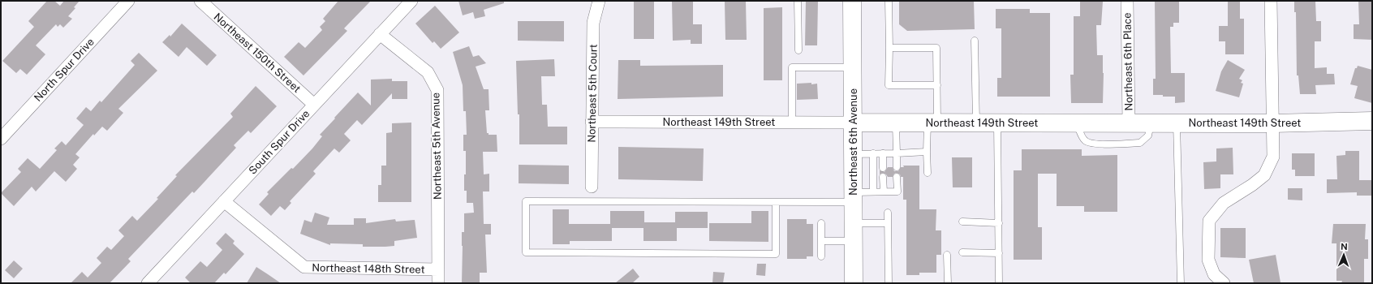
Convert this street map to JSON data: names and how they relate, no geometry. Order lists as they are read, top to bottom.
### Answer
{
  "streets": {
    "street": [
      "Northeast 150th Street",
      "Northeast 6th Place",
      "North Spur Drive",
      "Northeast 5th Court",
      "Northeast 149th Street",
      "South Spur Drive",
      "Northeast 6th Avenue",
      "Northeast 5th Avenue",
      "Northeast 148th Street"
    ]
  },
  "crossings": [
    ["Northeast 150th Street", "South Spur Drive"],
    ["Northeast 6th Place", "Northeast 149th Street"],
    ["Northeast 5th Court", "Northeast 149th Street"],
    ["Northeast 149th Street", "Northeast 6th Avenue"],
    ["South Spur Drive", "Northeast 5th Avenue"],
    ["South Spur Drive", "Northeast 148th Street"],
    ["Northeast 5th Avenue", "Northeast 148th Street"]
  ],
  "north": "top"
}
